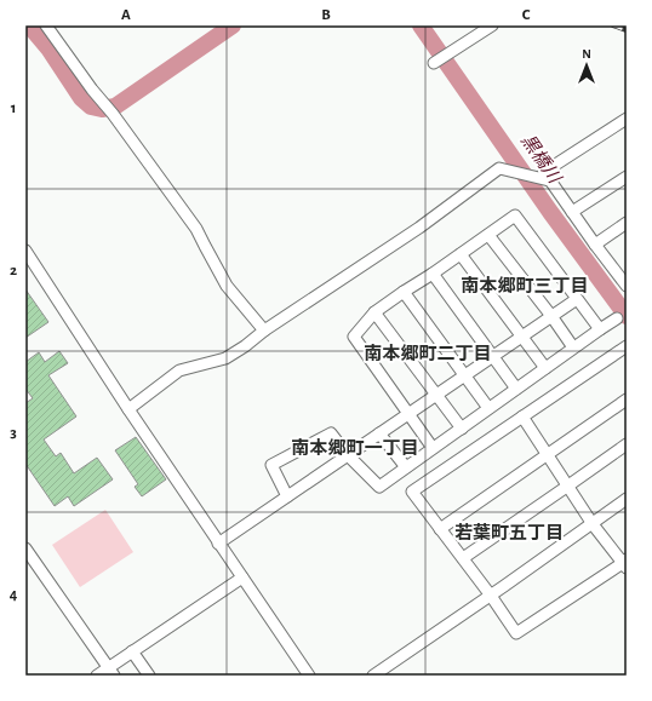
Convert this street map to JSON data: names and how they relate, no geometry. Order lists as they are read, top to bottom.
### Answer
{
  "districts": [
    "南本郷町三丁目",
    "南本郷町二丁目",
    "南本郷町一丁目",
    "若葉町五丁目"
  ],
  "water": ["黒橋川"],
  "north": "top",
  "grid": {
    "columns": ["A", "B", "C"],
    "rows": [
      "1",
      "2",
      "3",
      "4"
    ]
  }
}
